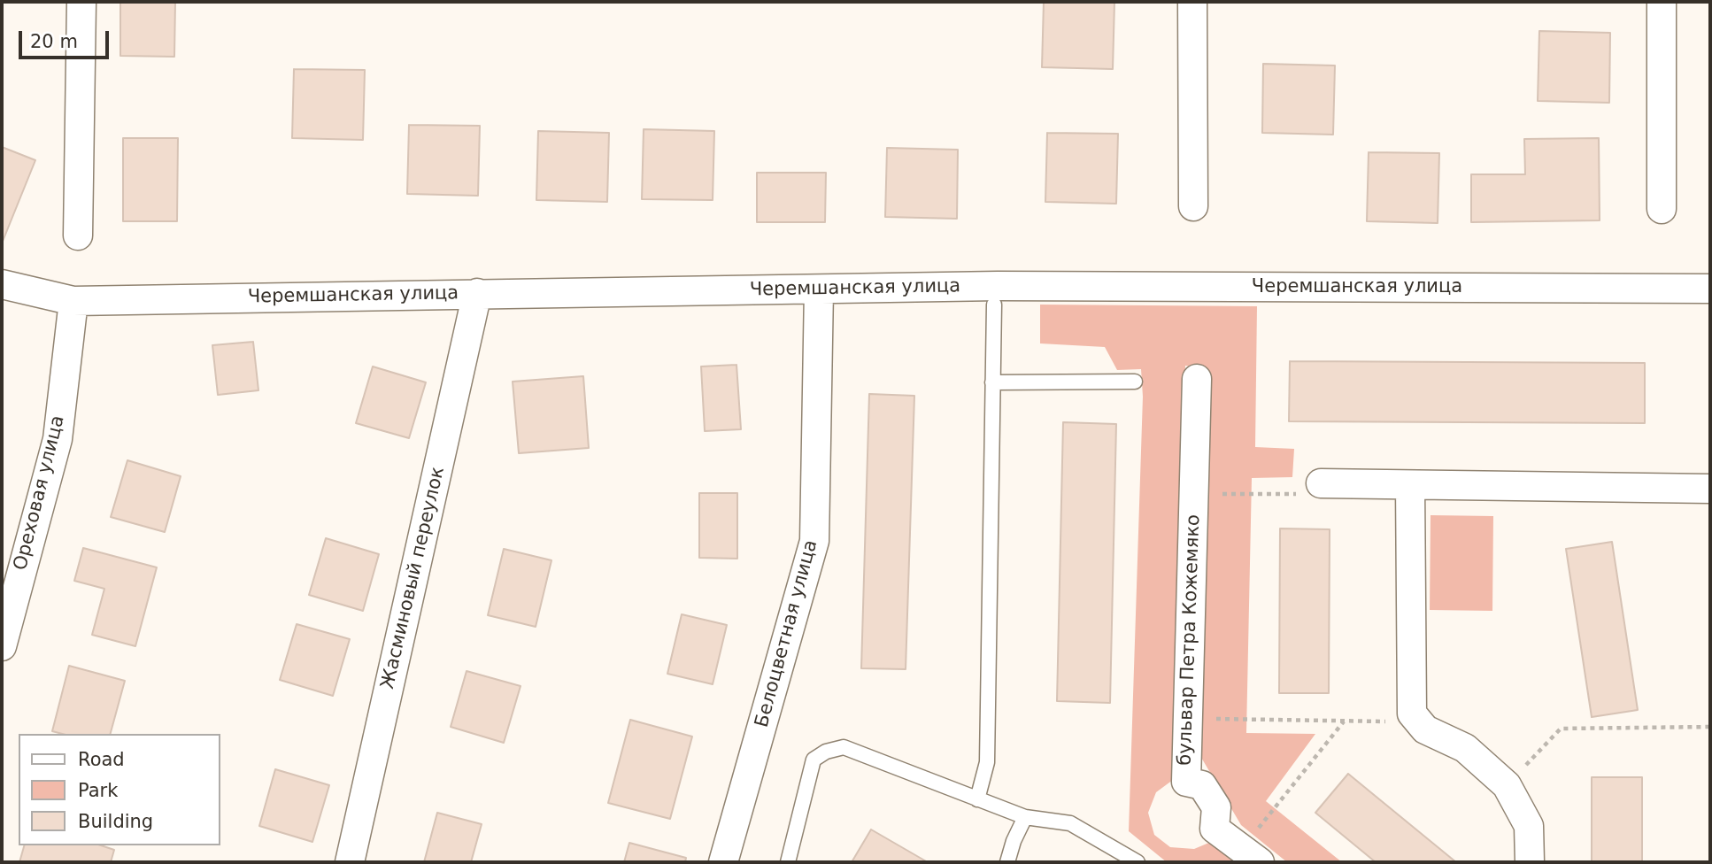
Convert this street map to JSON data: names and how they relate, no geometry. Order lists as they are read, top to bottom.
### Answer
{
  "streets": {
    "street": [
      "Черемшанская улица",
      "Ореховая улица",
      "Жасминовый переулок",
      "Белоцветная улица",
      "бульвар Петра Кожемяко"
    ]
  },
  "crossings": [
    ["Черемшанская улица", "Ореховая улица"],
    ["Черемшанская улица", "Жасминовый переулок"],
    ["Черемшанская улица", "Белоцветная улица"]
  ],
  "legend": ["Road", "Park", "Building"],
  "scale_bar": "20 m"
}
